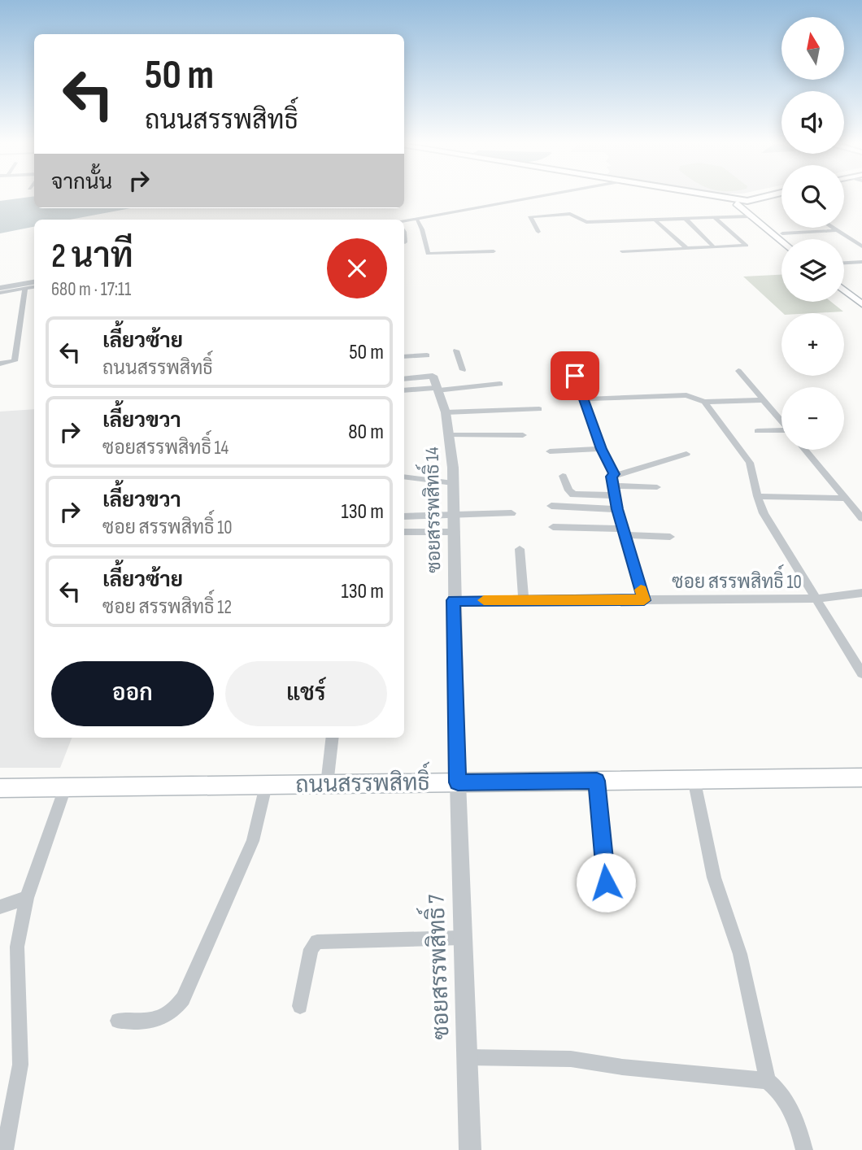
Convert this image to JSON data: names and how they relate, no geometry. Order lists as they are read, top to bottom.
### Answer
{
  "streets": {
    "main road": ["ถนนสรรพสิทธิ์"],
    "street": ["ซอยสรรพสิทธิ์ 14", "ซอย สรรพสิทธิ์ 10", "ซอยสรรพสิทธิ์ 7"]
  },
  "crossings": [
    ["ซอยสรรพสิทธิ์ 14", "ซอย สรรพสิทธิ์ 10"],
    ["ซอยสรรพสิทธิ์ 14", "ถนนสรรพสิทธิ์"],
    ["ซอยสรรพสิทธิ์ 14", "ซอยสรรพสิทธิ์ 7"],
    ["ถนนสรรพสิทธิ์", "ซอยสรรพสิทธิ์ 7"]
  ],
  "north": "top",
  "page": {
    "map_buttons": ["+", "−"],
    "turn": ["50 m", "ถนนสรรพสิทธิ์"],
    "then": "จากนั้น",
    "heading": ["2 นาที", "680 m · 17:11"],
    "list": [
      {
        "name": "เลี้ยวซ้าย",
        "note": "ถนนสรรพสิทธิ์",
        "value": "50 m"
      },
      {
        "name": "เลี้ยวขวา",
        "note": "ซอยสรรพสิทธิ์ 14",
        "value": "80 m"
      },
      {
        "name": "เลี้ยวขวา",
        "note": "ซอย สรรพสิทธิ์ 10",
        "value": "130 m"
      },
      {
        "name": "เลี้ยวซ้าย",
        "note": "ซอย สรรพสิทธิ์ 12",
        "value": "130 m"
      }
    ],
    "buttons": ["ออก", "แชร์"]
  }
}
